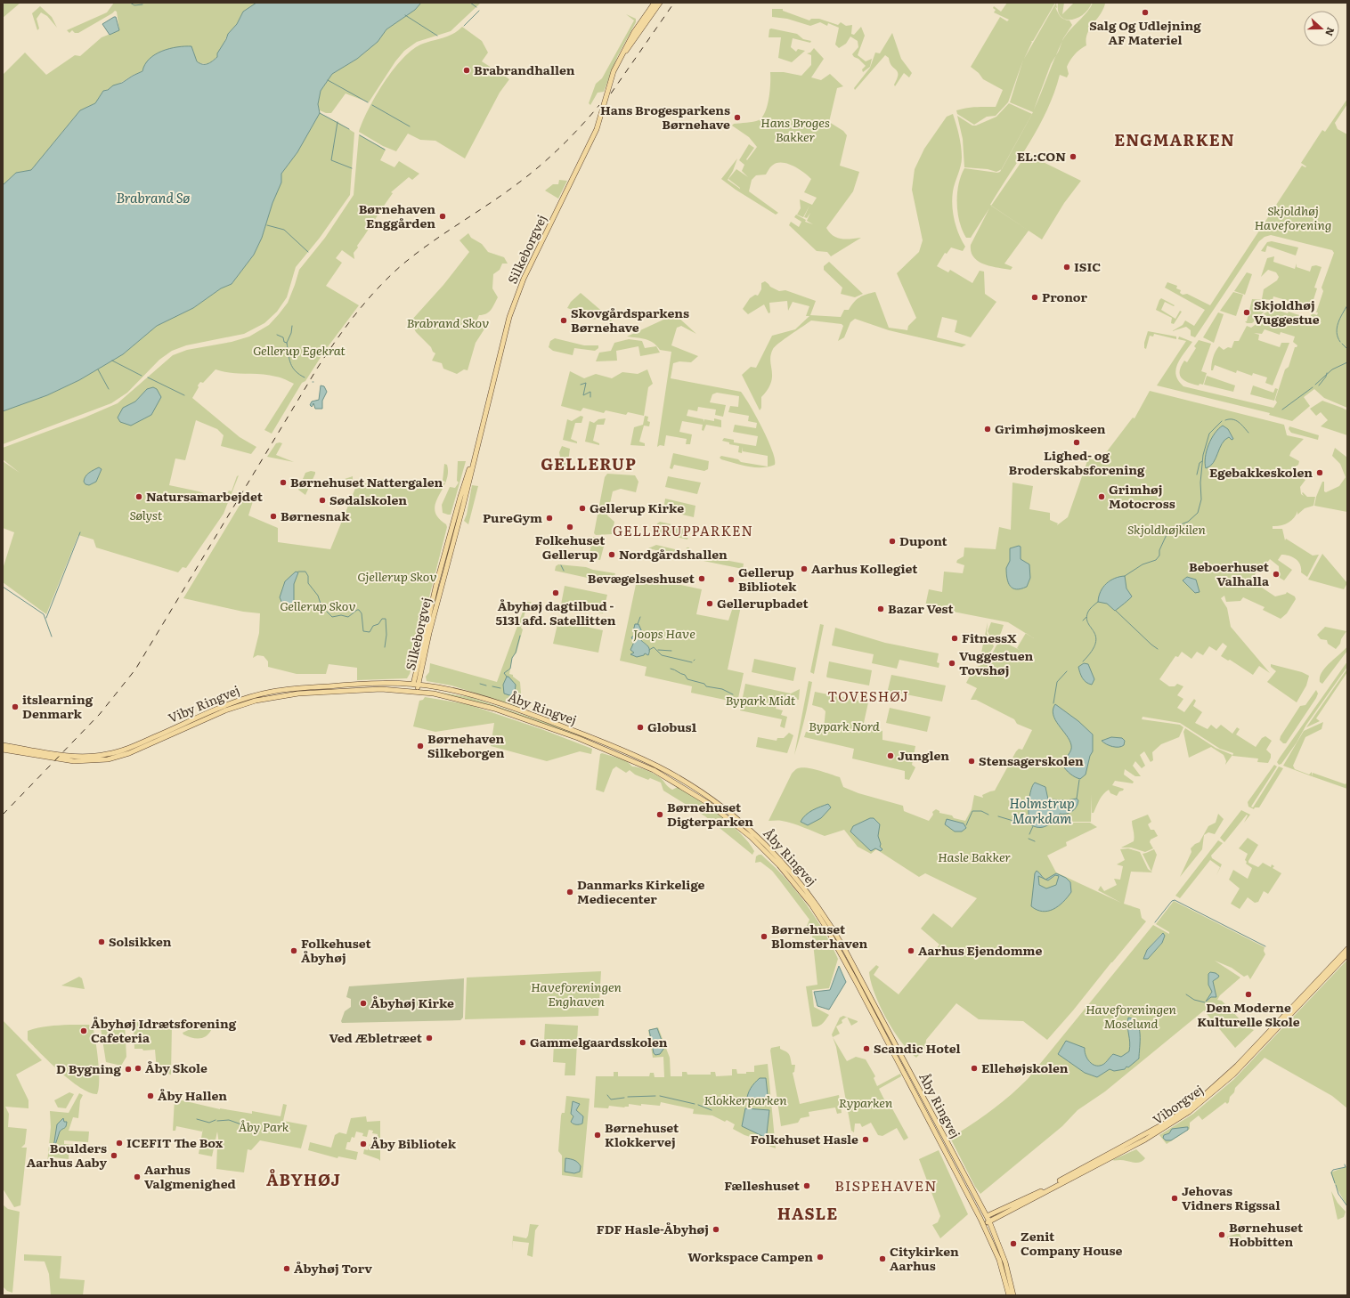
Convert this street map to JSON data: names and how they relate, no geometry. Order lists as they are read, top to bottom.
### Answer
{
  "streets": {
    "main road": [
      "Silkeborgvej",
      "Viby Ringvej",
      "Åby Ringvej",
      "Viborgvej"
    ]
  },
  "crossings": [
    ["Silkeborgvej", "Viby Ringvej"],
    ["Silkeborgvej", "Åby Ringvej"],
    ["Viby Ringvej", "Åby Ringvej"],
    ["Åby Ringvej", "Viborgvej"]
  ],
  "districts": [
    "ENGMARKEN",
    "GELLERUP",
    "GELLERUPPARKEN",
    "TOVESHØJ",
    "ÅBYHØJ",
    "BISPEHAVEN",
    "HASLE"
  ],
  "water": ["Brabrand Sø", "Holmstrup Markdam"],
  "parks": [
    "Hans Broges Bakker",
    "Skjoldhøj Haveforening",
    "Brabrand Skov",
    "Gellerup Egekrat",
    "Sølyst",
    "Skjoldhøjkilen",
    "Gjellerup Skov",
    "Gellerup Skov",
    "Joops Have",
    "Bypark Midt",
    "Bypark Nord",
    "Hasle Bakker",
    "Haveforeningen Enghaven",
    "Haveforeningen Moselund",
    "Klokkerparken",
    "Ryparken",
    "Åby Park"
  ],
  "places": [
    "Salg Og Udlejning AF Materiel",
    "Brabrandhallen",
    "Hans Brogesparkens Børnehave",
    "EL:CON",
    "Børnehaven Enggården",
    "ISIC",
    "Pronor",
    "Skjoldhøj Vuggestue",
    "Skovgårdsparkens Børnehave",
    "Grimhøjmoskeen",
    "Lighed- og Broderskabsforening",
    "Egebakkeskolen",
    "Børnehuset Nattergalen",
    "Natursamarbejdet",
    "Grimhøj Motocross",
    "Sødalskolen",
    "Gellerup Kirke",
    "Børnesnak",
    "PureGym",
    "Folkehuset Gellerup",
    "Dupont",
    "Nordgårdshallen",
    "Aarhus Kollegiet",
    "Beboerhuset Valhalla",
    "Bevægelseshuset",
    "Gellerup Bibliotek",
    "Åbyhøj dagtilbud - 5131 afd. Satellitten",
    "Gellerupbadet",
    "Bazar Vest",
    "FitnessX",
    "Vuggestuen Tovshøj",
    "itslearning Denmark",
    "Globus1",
    "Børnehaven Silkeborgen",
    "Junglen",
    "Stensagerskolen",
    "Børnehuset Digterparken",
    "Danmarks Kirkelige Mediecenter",
    "Børnehuset Blomsterhaven",
    "Solsikken",
    "Folkehuset Åbyhøj",
    "Aarhus Ejendomme",
    "Den Moderne Kulturelle Skole",
    "Åbyhøj Kirke",
    "Åbyhøj Idrætsforening Cafeteria",
    "Ved Æbletræet",
    "Gammelgaardsskolen",
    "Scandic Hotel",
    "Åby Skole",
    "Ellehøjskolen",
    "D Bygning",
    "Åby Hallen",
    "Børnehuset Klokkervej",
    "Folkehuset Hasle",
    "ICEFIT The Box",
    "Åby Bibliotek",
    "Boulders Aarhus Aaby",
    "Aarhus Valgmenighed",
    "Fælleshuset",
    "Jehovas Vidners Rigssal",
    "FDF Hasle-Åbyhøj",
    "Børnehuset Hobbitten",
    "Zenit Company House",
    "Workspace Campen",
    "Citykirken Aarhus",
    "Åbyhøj Torv"
  ],
  "north": "right"
}
